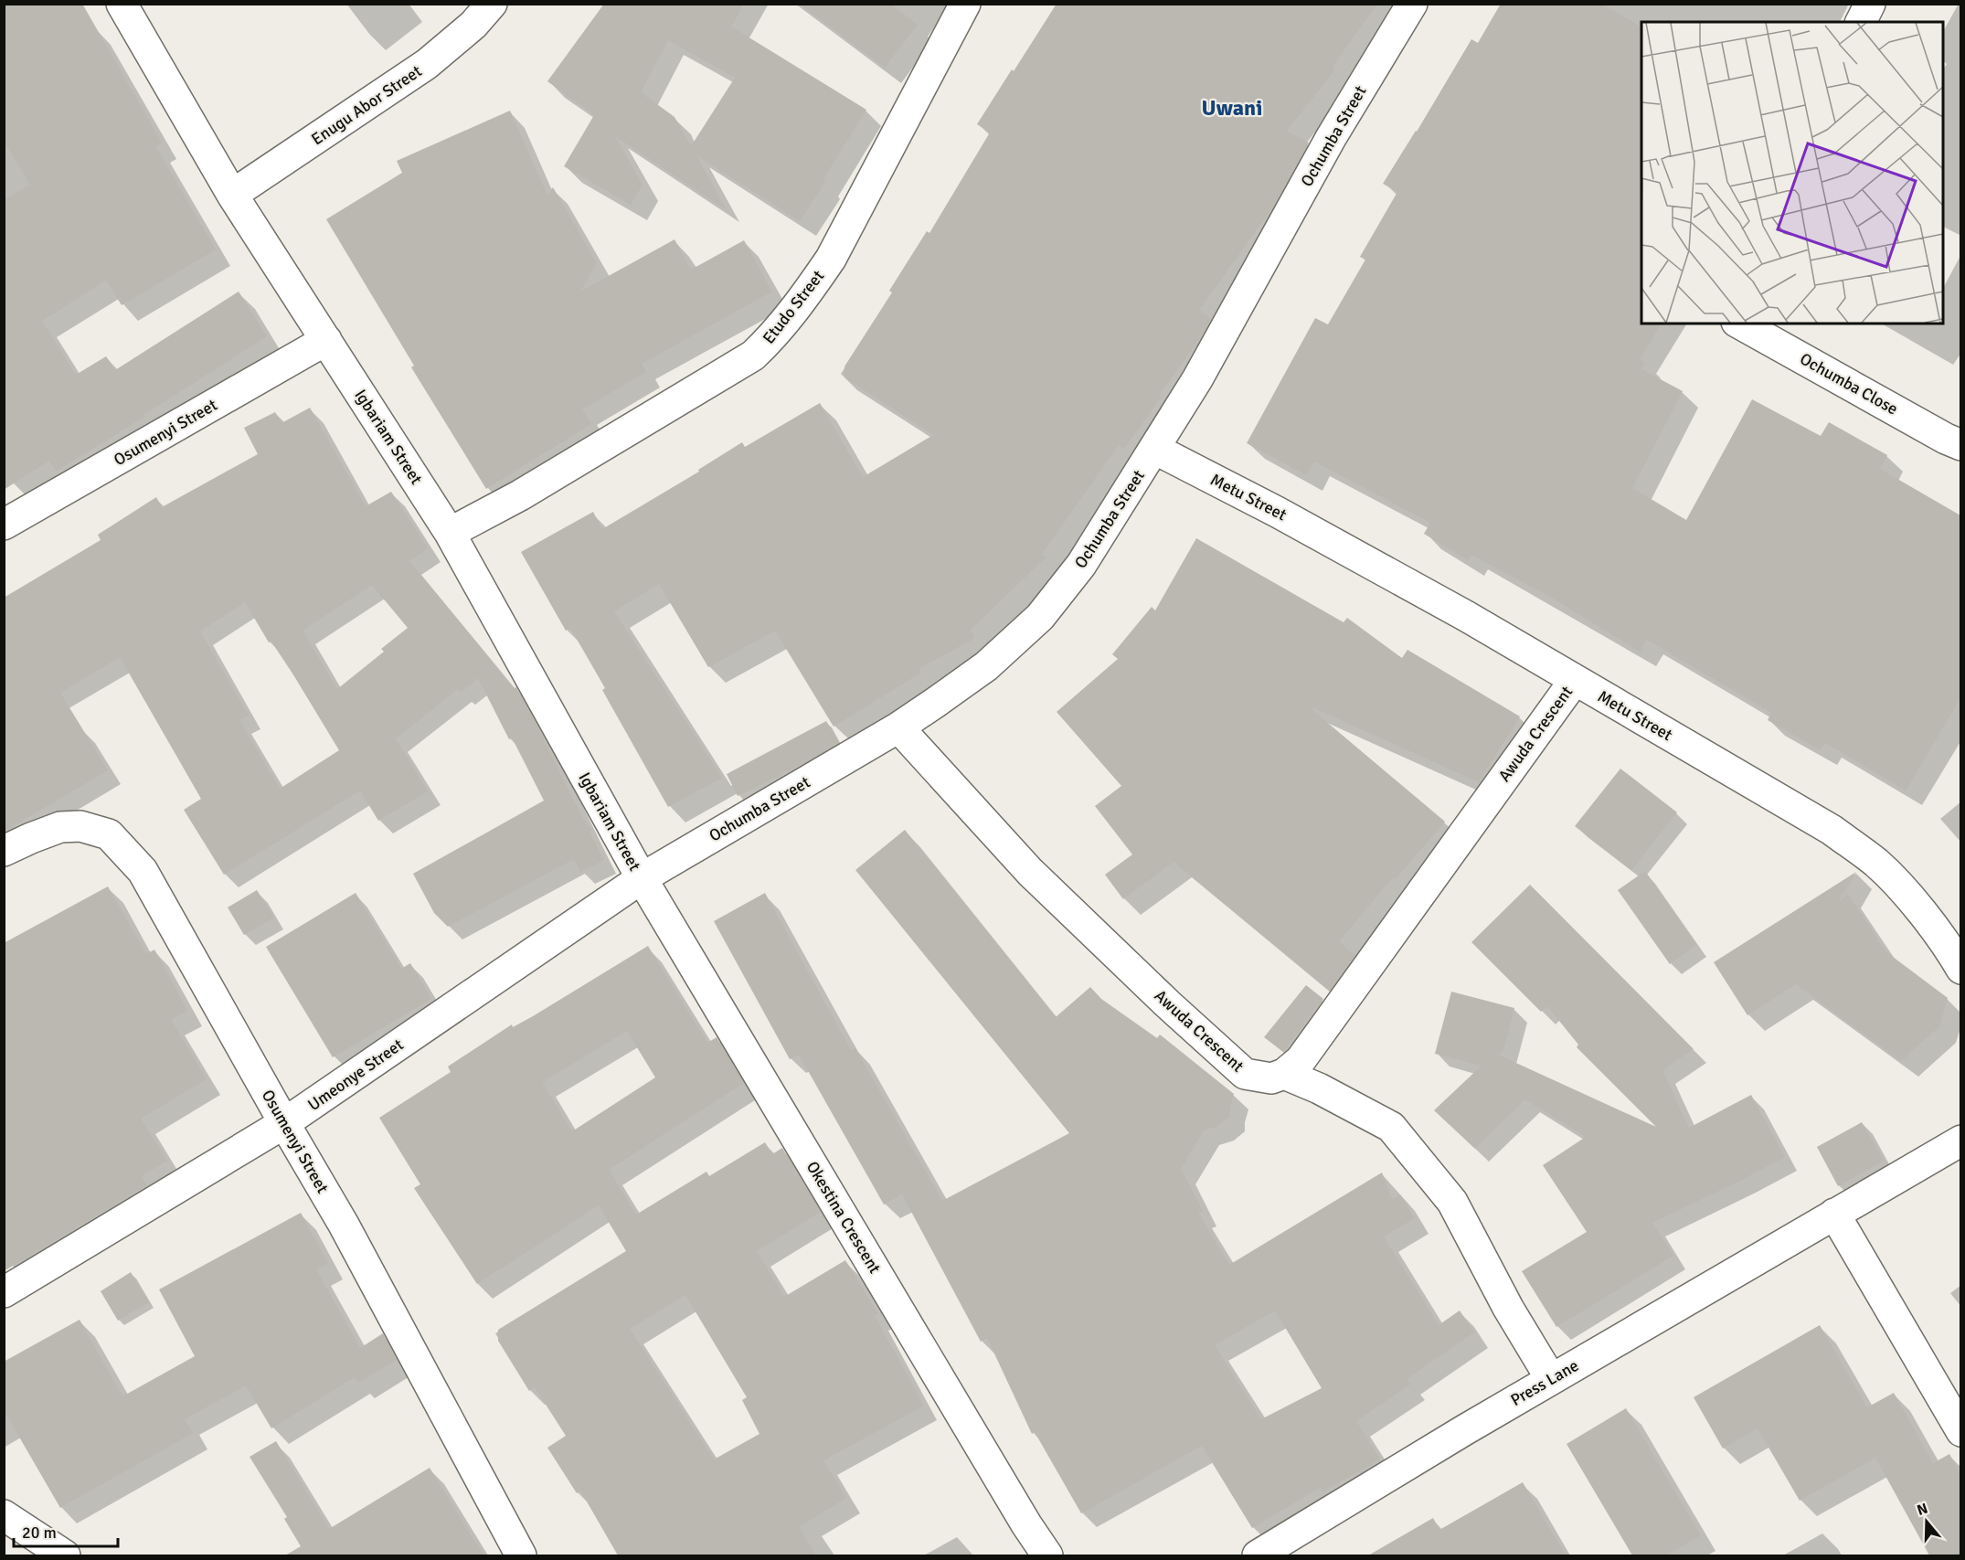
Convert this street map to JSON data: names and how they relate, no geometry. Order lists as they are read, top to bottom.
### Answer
{
  "streets": {
    "street": [
      "Enugu Abor Street",
      "Ochumba Street",
      "Etudo Street",
      "Ochumba Close",
      "Osumenyi Street",
      "Igbariam Street",
      "Metu Street",
      "Awuda Crescent",
      "Umeonye Street",
      "Okestina Crescent",
      "Press Lane"
    ]
  },
  "crossings": [
    ["Enugu Abor Street", "Igbariam Street"],
    ["Ochumba Street", "Igbariam Street"],
    ["Ochumba Street", "Metu Street"],
    ["Ochumba Street", "Awuda Crescent"],
    ["Ochumba Street", "Umeonye Street"],
    ["Ochumba Street", "Okestina Crescent"],
    ["Etudo Street", "Igbariam Street"],
    ["Osumenyi Street", "Igbariam Street"],
    ["Osumenyi Street", "Umeonye Street"],
    ["Igbariam Street", "Umeonye Street"],
    ["Igbariam Street", "Okestina Crescent"],
    ["Metu Street", "Awuda Crescent"],
    ["Umeonye Street", "Okestina Crescent"]
  ],
  "districts": ["Uwani"],
  "scale_bar": "20 m",
  "north": "top"
}
